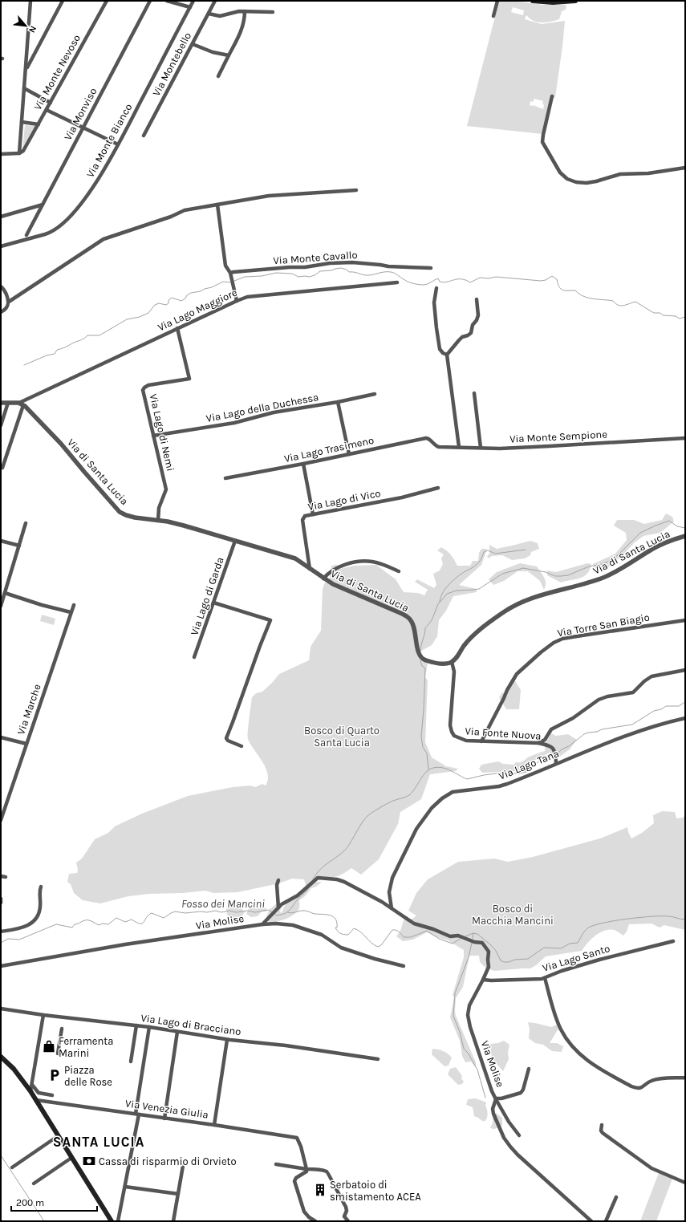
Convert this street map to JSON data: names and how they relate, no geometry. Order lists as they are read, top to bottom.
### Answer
{
  "streets": {
    "street": [
      "Via Montebello",
      "Via Monte Nevoso",
      "Via Monviso",
      "Via Monte Bianco",
      "Via Monte Cavallo",
      "Via Lago Maggiore",
      "Via Lago della Duchessa",
      "Via Lago di Nemi",
      "Via Monte Sempione",
      "Via Lago Trasimeno",
      "Via di Santa Lucia",
      "Via Lago di Vico",
      "Via Lago di Garda",
      "Via Torre San Biagio",
      "Via Marche",
      "Via Fonte Nuova",
      "Via Lago Tana",
      "Via Molise",
      "Via Lago Santo",
      "Via Lago di Bracciano",
      "Via Venezia Giulia"
    ]
  },
  "crossings": [
    ["Via Lago Maggiore", "Via Lago di Nemi"],
    ["Via Lago Maggiore", "Via di Santa Lucia"],
    ["Via Lago della Duchessa", "Via Lago di Nemi"],
    ["Via Lago di Nemi", "Via di Santa Lucia"],
    ["Via Monte Sempione", "Via Lago Trasimeno"],
    ["Via di Santa Lucia", "Via Lago di Vico"],
    ["Via di Santa Lucia", "Via Lago di Garda"],
    ["Via di Santa Lucia", "Via Fonte Nuova"],
    ["Via Torre San Biagio", "Via Fonte Nuova"],
    ["Via Fonte Nuova", "Via Lago Tana"],
    ["Via Lago Tana", "Via Molise"],
    ["Via Molise", "Via Lago Santo"]
  ],
  "districts": ["SANTA LUCIA"],
  "water": ["Fosso dei Mancini"],
  "parks": ["Bosco di Quarto Santa Lucia", "Bosco di Macchia Mancini"],
  "places": {
    "shop": ["Ferramenta Marini"],
    "parking": ["Piazza delle Rose"],
    "bank": ["Cassa di risparmio di Orvieto"],
    "building": ["Serbatoio di smistamento ACEA"]
  },
  "scale_bar": "200 m",
  "north": "bottom right"
}
